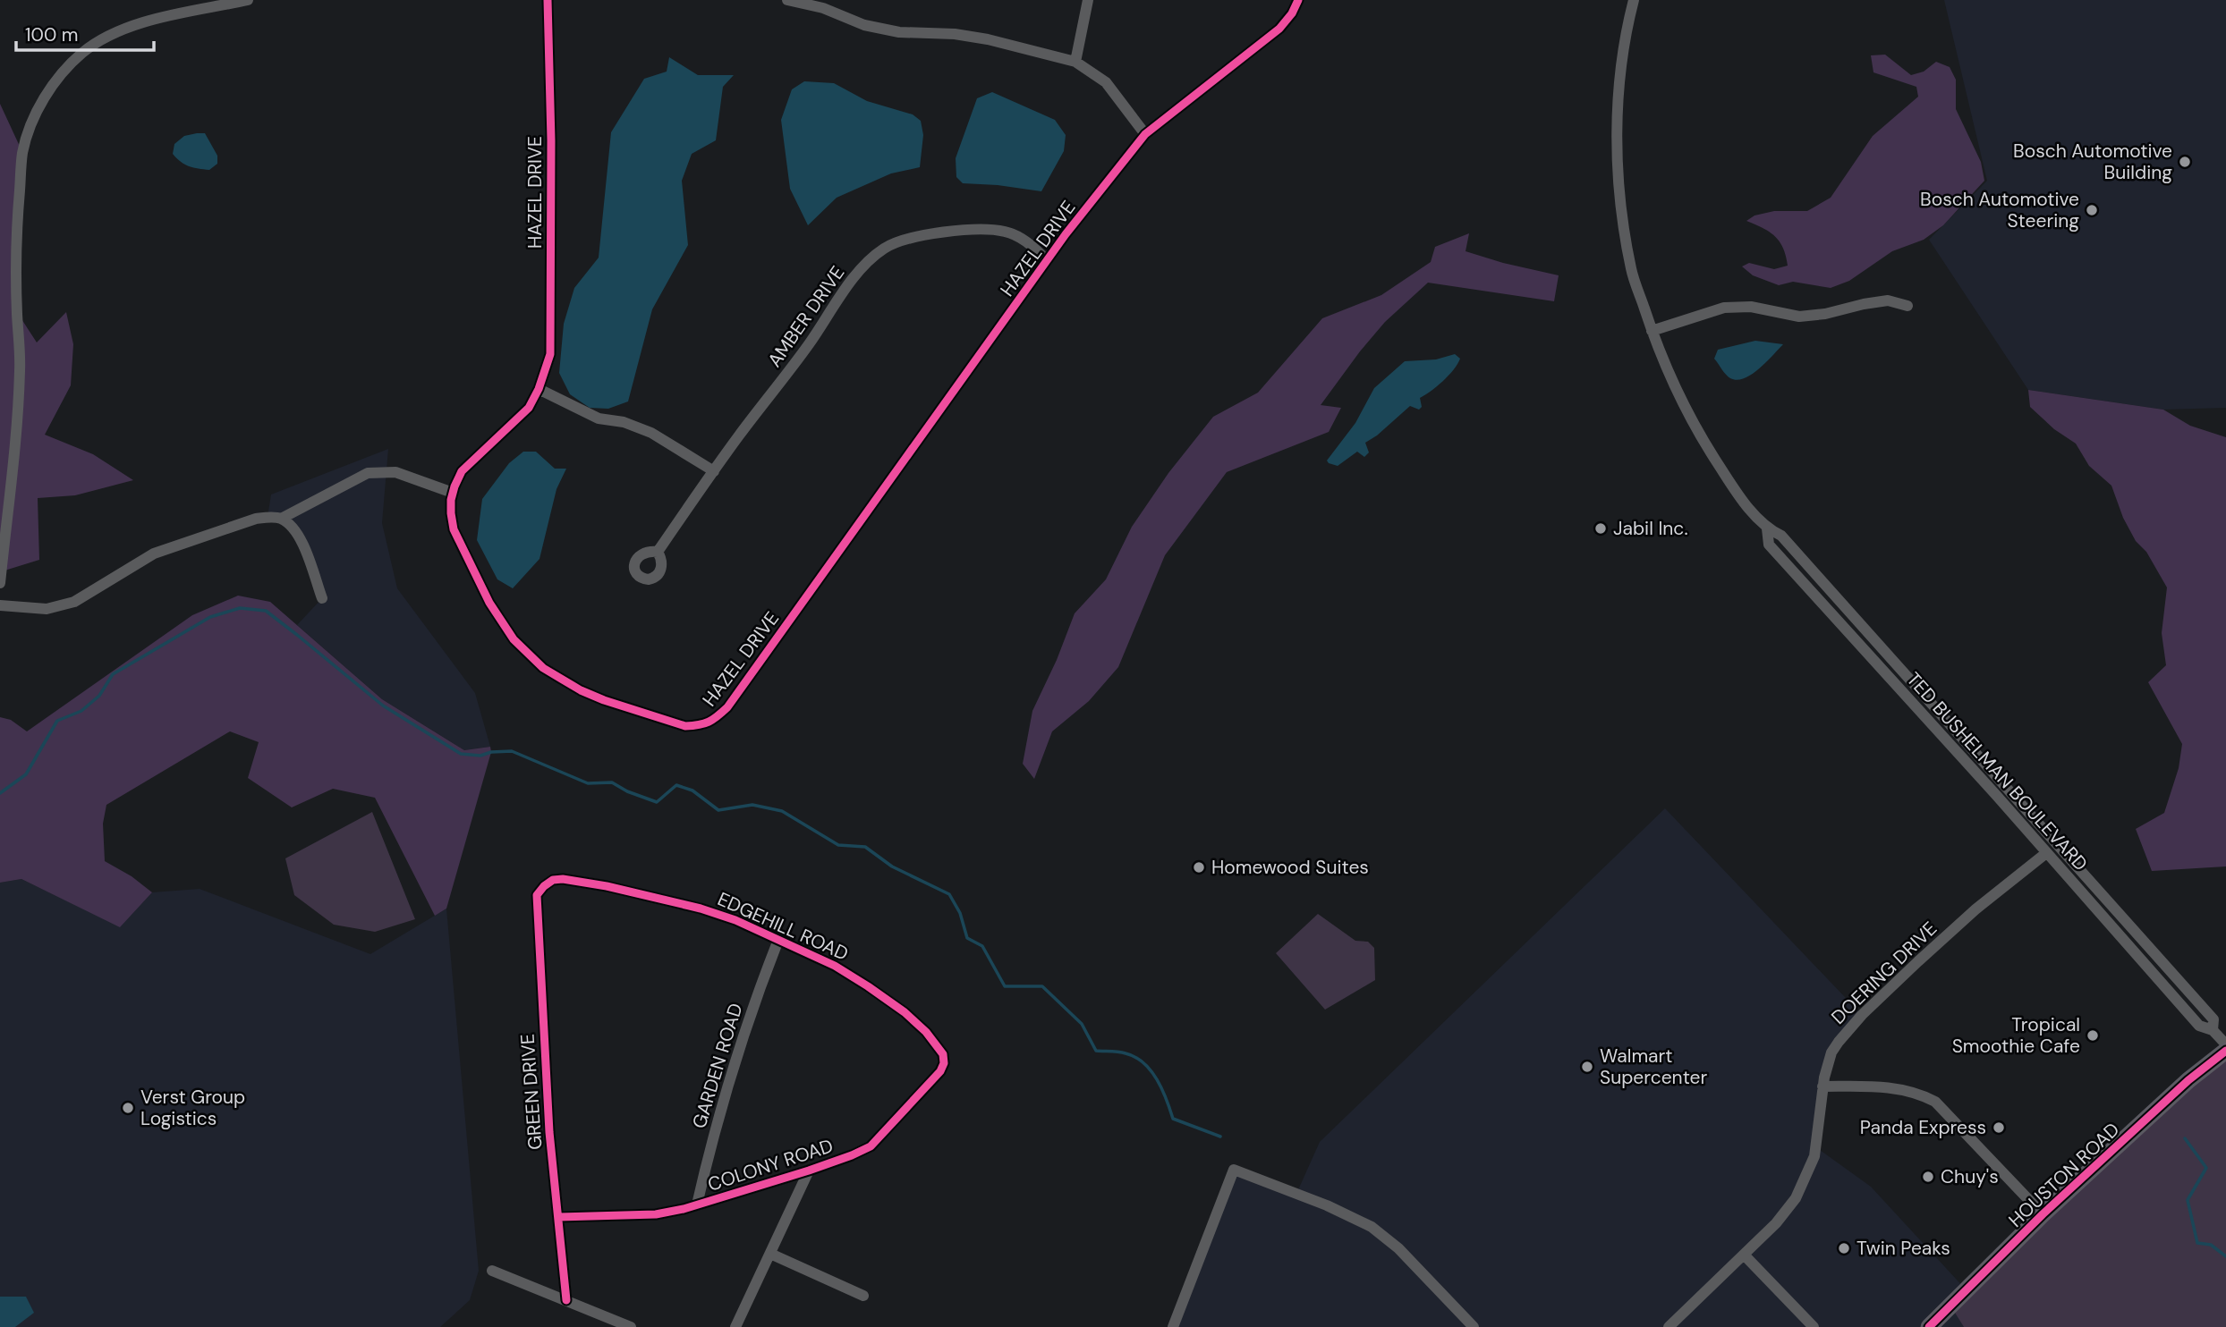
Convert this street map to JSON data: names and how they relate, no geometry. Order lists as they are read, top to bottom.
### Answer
{
  "streets": {
    "main road": ["HOUSTON ROAD"],
    "street": [
      "HAZEL DRIVE",
      "AMBER DRIVE",
      "TED BUSHELMAN BOULEVARD",
      "EDGEHILL ROAD",
      "DOERING DRIVE",
      "GARDEN ROAD",
      "GREEN DRIVE",
      "COLONY ROAD"
    ]
  },
  "crossings": [
    ["HAZEL DRIVE", "AMBER DRIVE"],
    ["TED BUSHELMAN BOULEVARD", "DOERING DRIVE"],
    ["EDGEHILL ROAD", "GARDEN ROAD"],
    ["EDGEHILL ROAD", "GREEN DRIVE"],
    ["EDGEHILL ROAD", "COLONY ROAD"],
    ["GARDEN ROAD", "COLONY ROAD"],
    ["GREEN DRIVE", "COLONY ROAD"]
  ],
  "places": [
    "Bosch Automotive Building",
    "Bosch Automotive Steering",
    "Jabil Inc.",
    "Homewood Suites",
    "Tropical Smoothie Cafe",
    "Walmart Supercenter",
    "Verst Group Logistics",
    "Panda Express",
    "Chuy's",
    "Twin Peaks"
  ],
  "scale_bar": "100 m"
}
